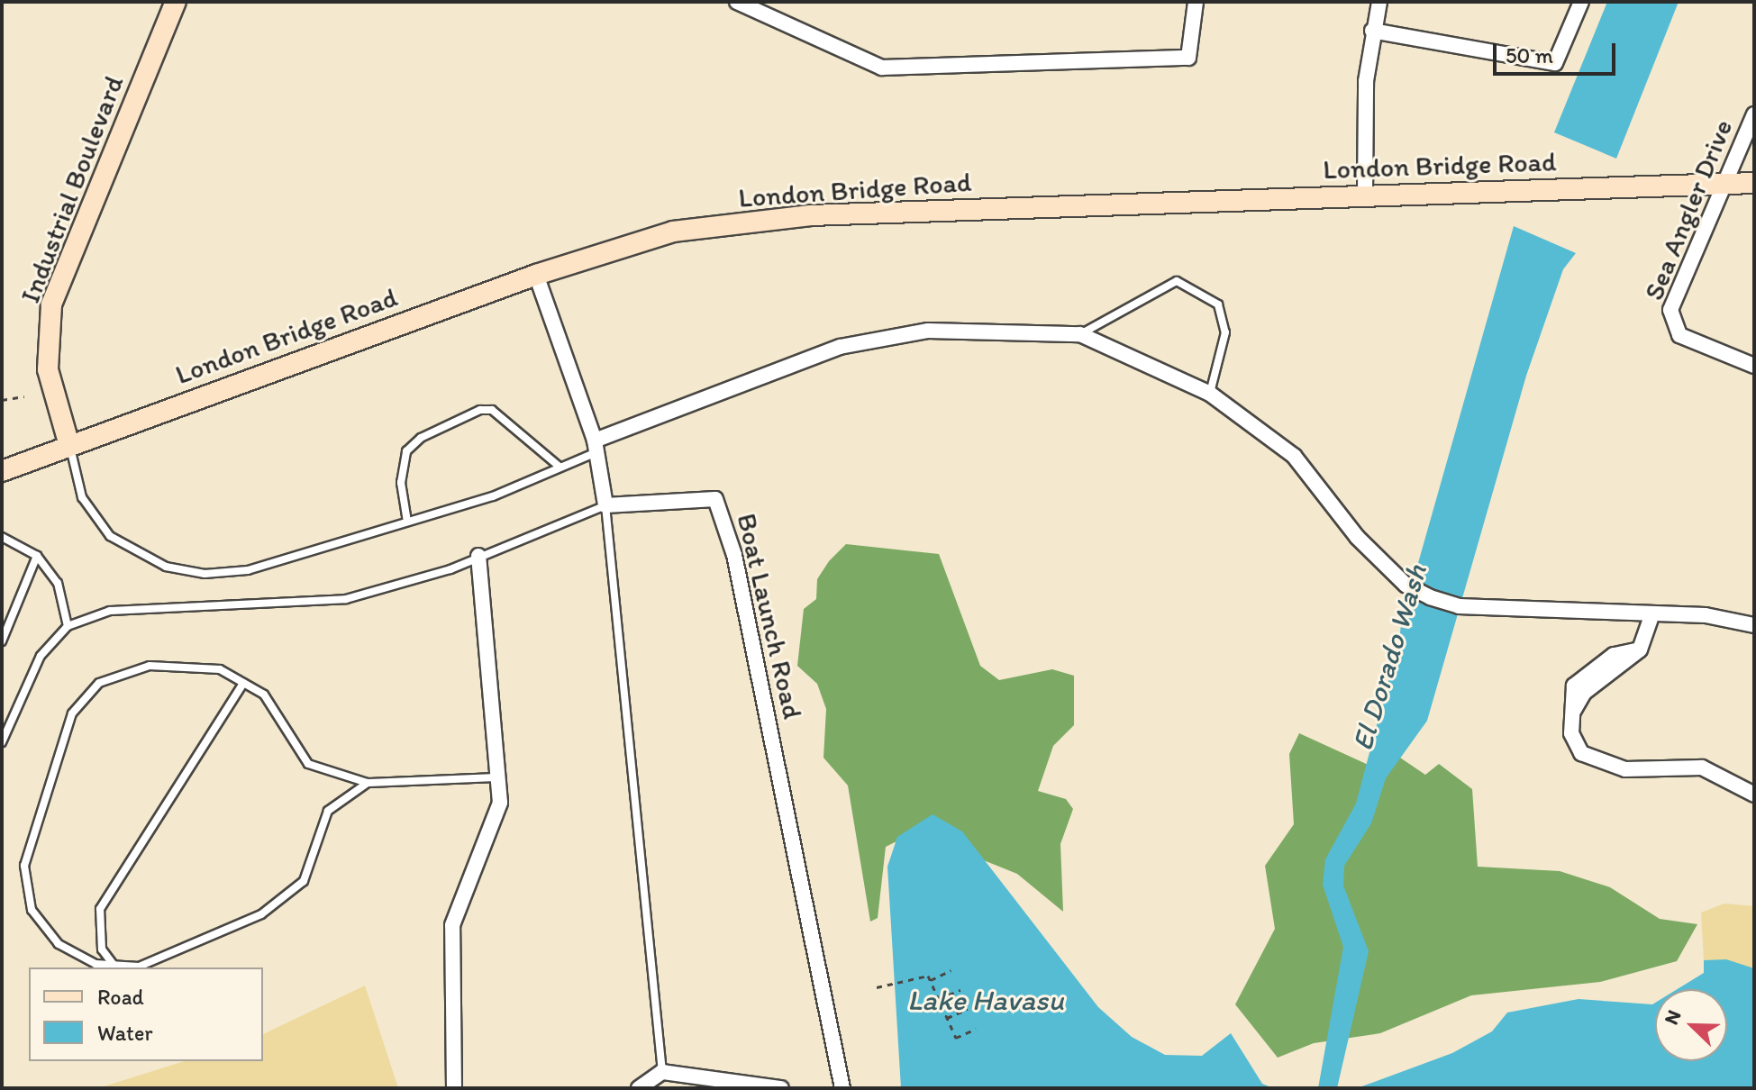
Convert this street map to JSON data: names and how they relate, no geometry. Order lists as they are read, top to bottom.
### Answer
{
  "streets": {
    "street": [
      "London Bridge Road",
      "Industrial Boulevard",
      "Sea Angler Drive",
      "Boat Launch Road"
    ]
  },
  "crossings": [
    ["London Bridge Road", "Industrial Boulevard"],
    ["London Bridge Road", "Sea Angler Drive"]
  ],
  "water": ["El Dorado Wash", "Lake Havasu"],
  "legend": ["Road", "Water"],
  "scale_bar": "50 m",
  "north": "top left"
}
